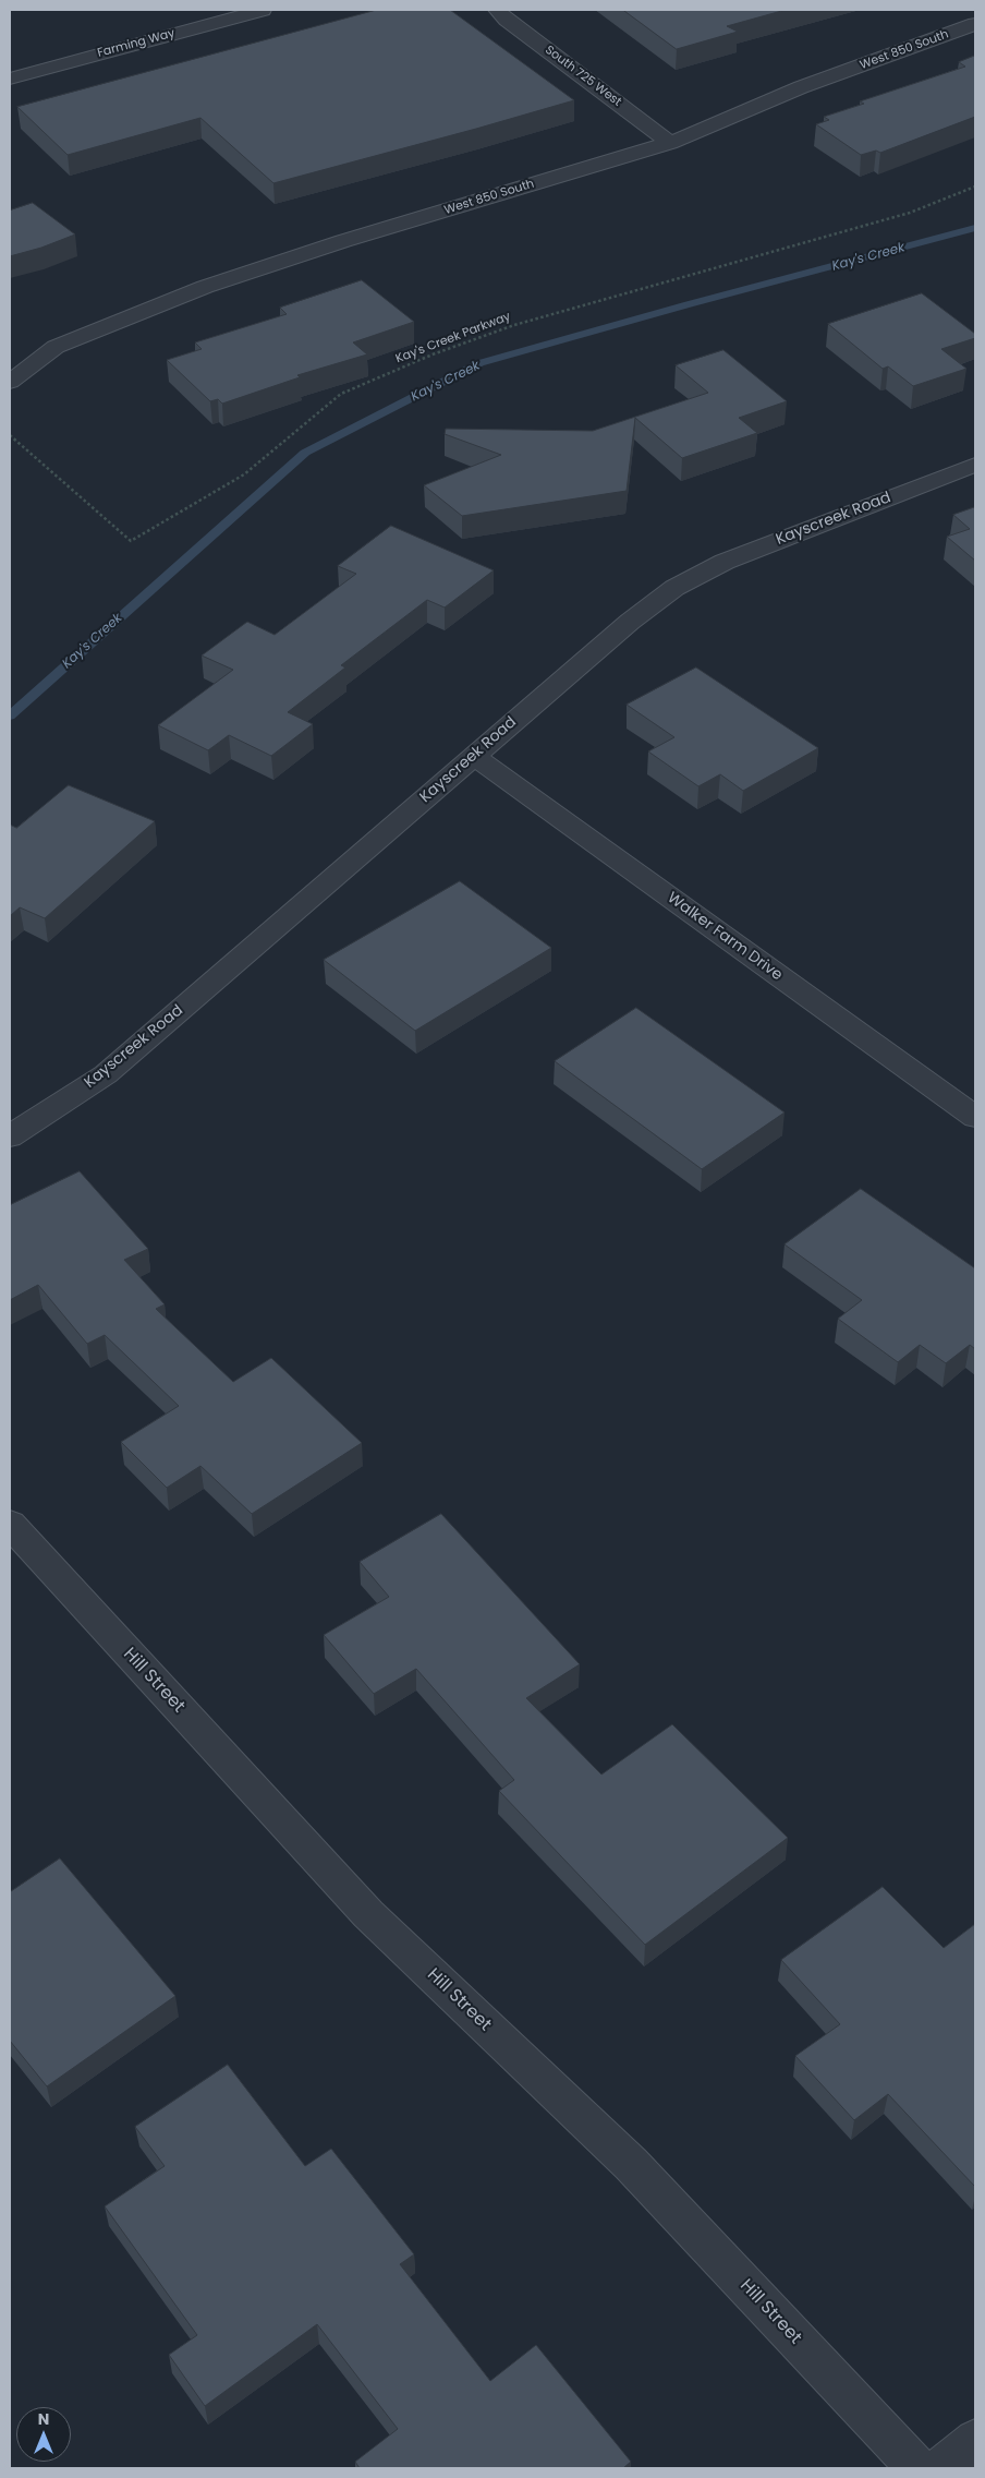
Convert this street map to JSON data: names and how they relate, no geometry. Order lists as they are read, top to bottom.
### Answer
{
  "streets": {
    "street": [
      "Farming Way",
      "West 850 South",
      "South 725 West",
      "Kayscreek Road",
      "Walker Farm Drive",
      "Hill Street"
    ],
    "path": ["Kay's Creek Parkway"]
  },
  "crossings": [
    ["West 850 South", "South 725 West"],
    ["Kayscreek Road", "Walker Farm Drive"]
  ],
  "water": ["Kay's Creek"],
  "north": "top"
}
